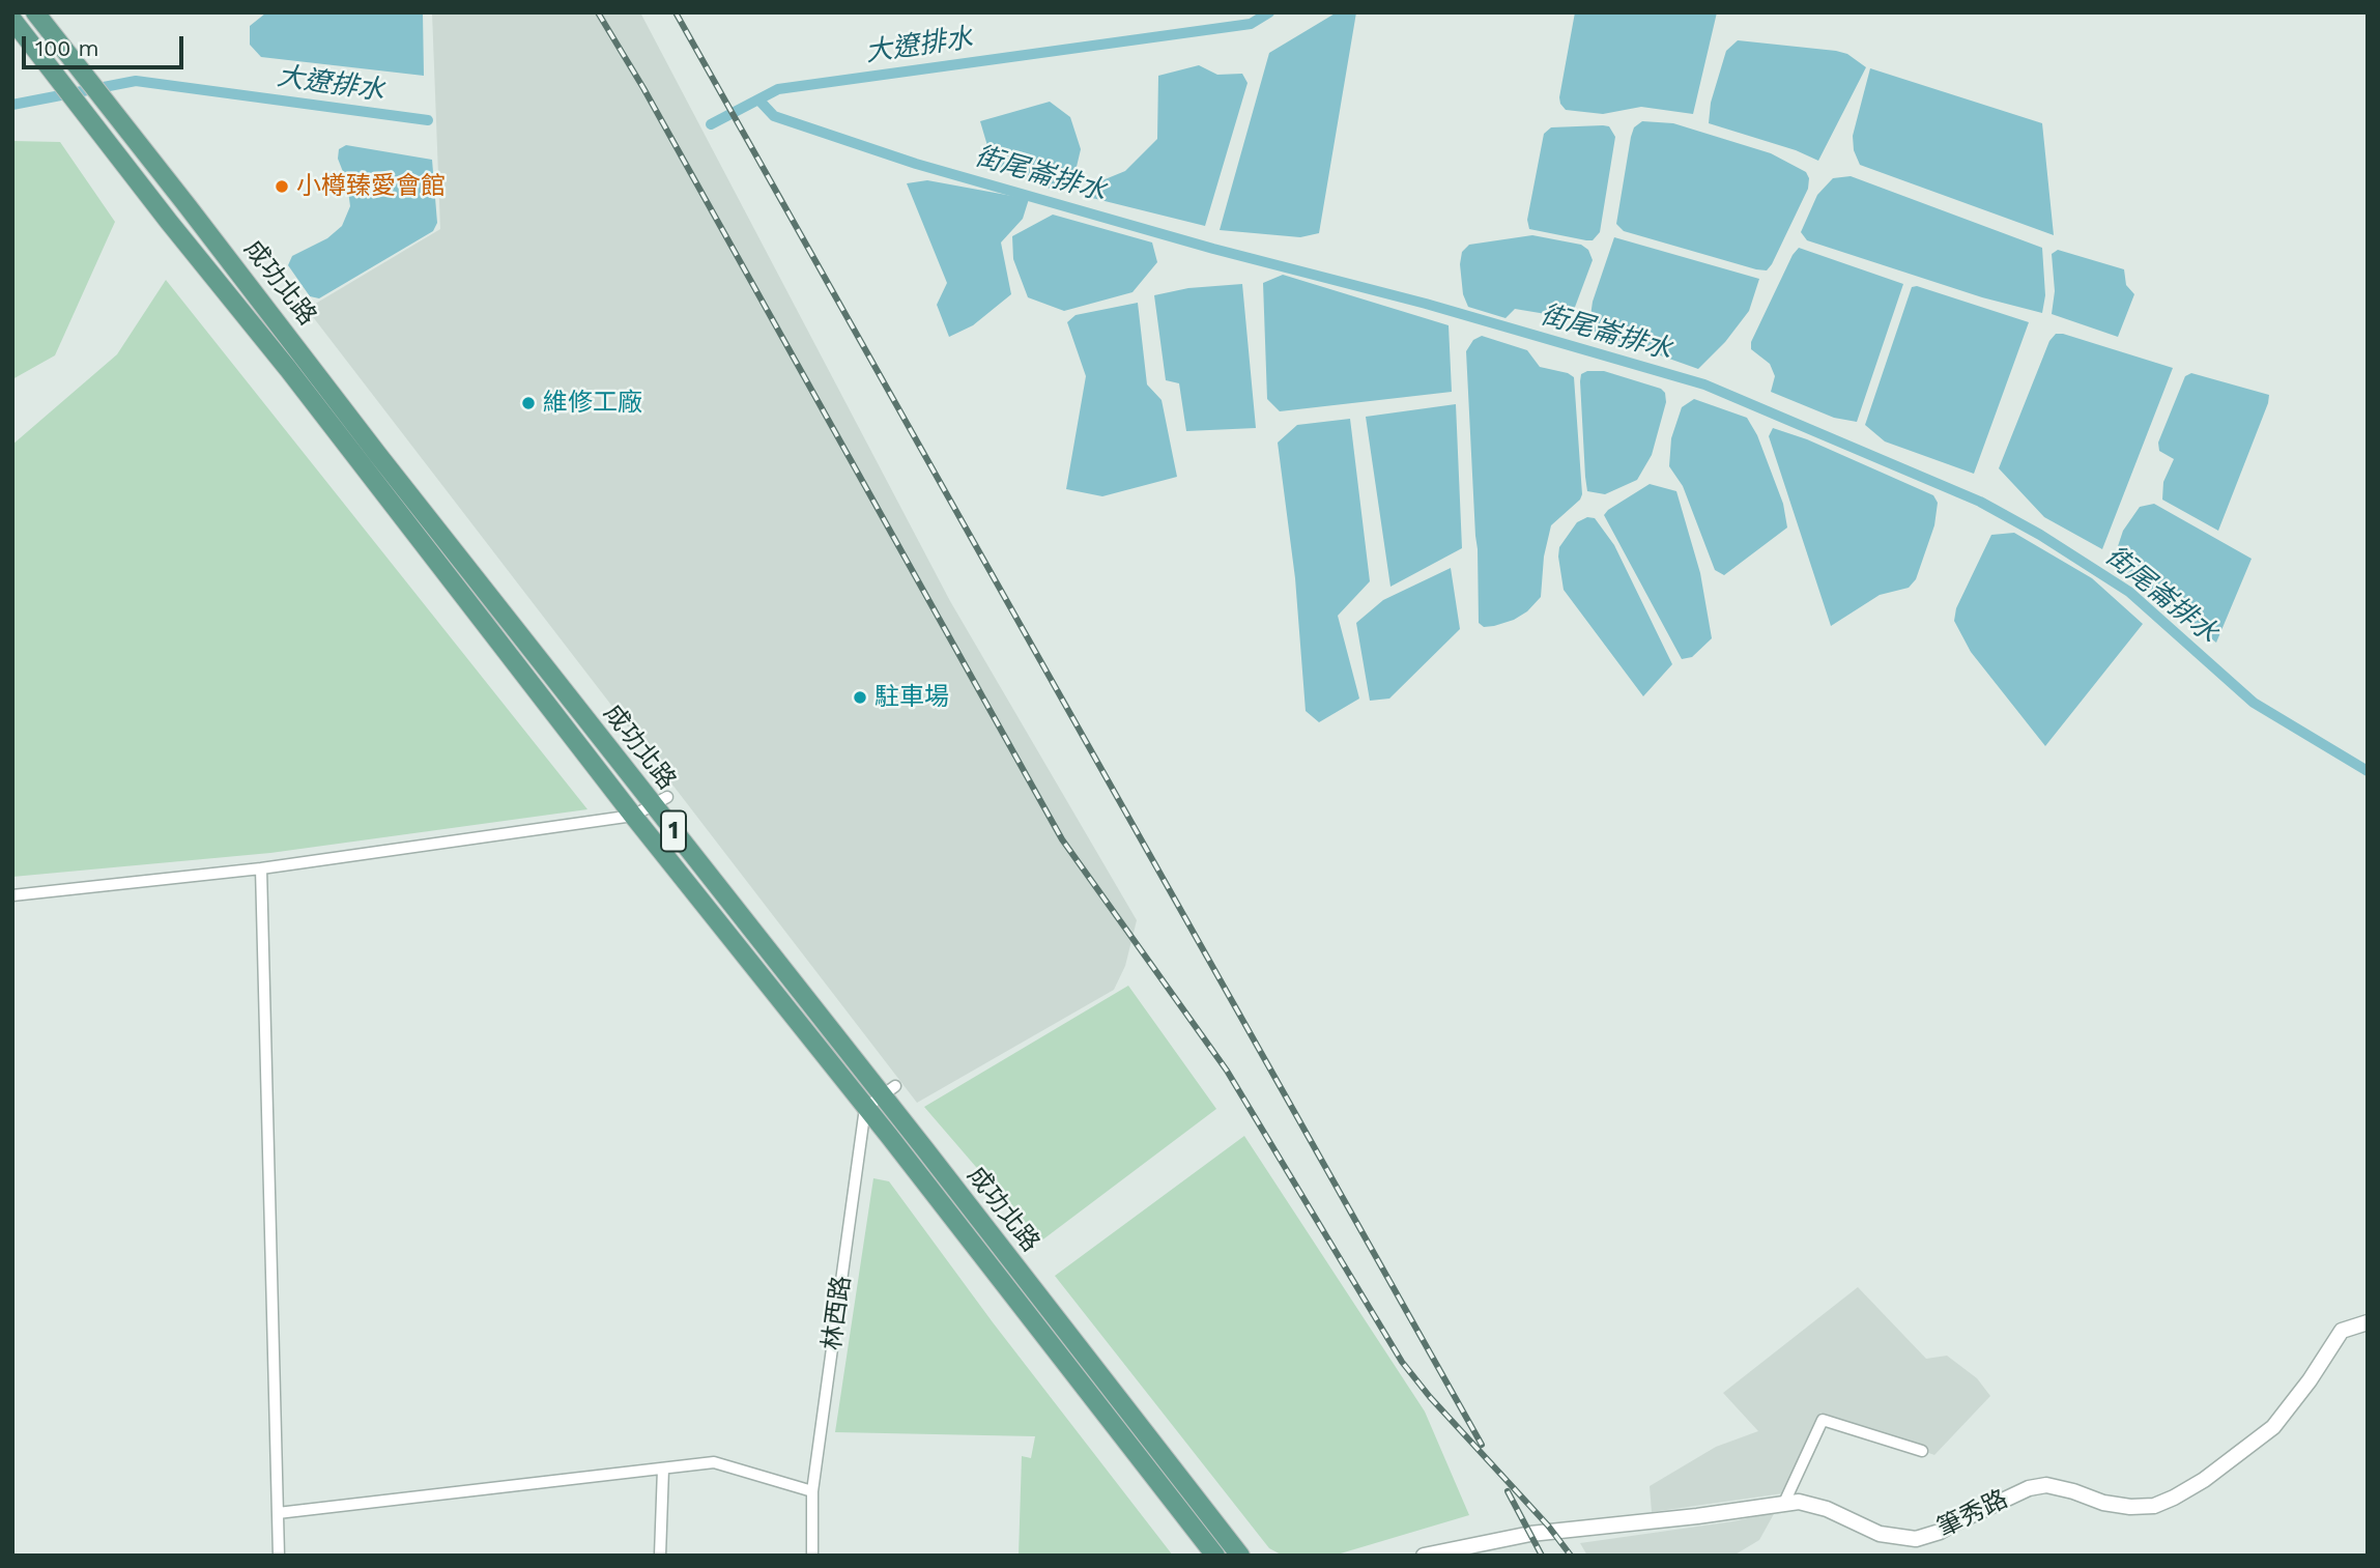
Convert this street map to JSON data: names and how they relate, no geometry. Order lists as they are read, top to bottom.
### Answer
{
  "streets": {
    "main road": ["成功北路", "1"],
    "street": ["林西路", "筆秀路"]
  },
  "crossings": [
    ["成功北路", "林西路"]
  ],
  "water": ["大遼排水", "街尾崙排水"],
  "places": ["小樽臻愛會館", "維修工廠", "駐車場"],
  "scale_bar": "100 m"
}
